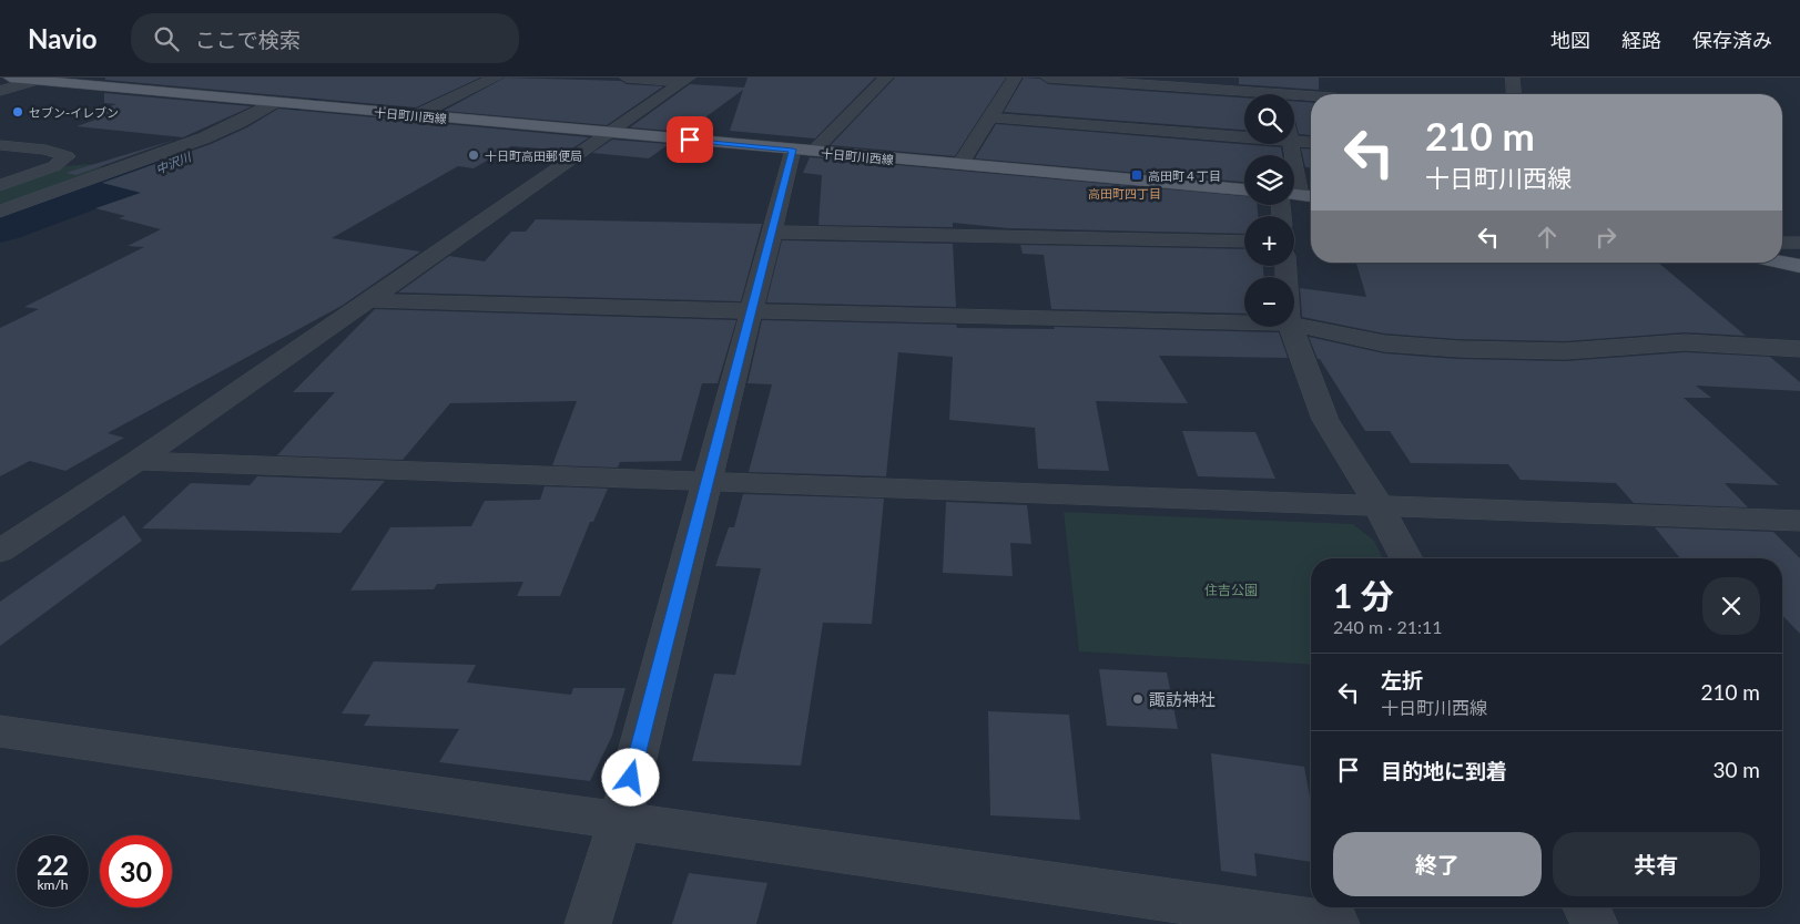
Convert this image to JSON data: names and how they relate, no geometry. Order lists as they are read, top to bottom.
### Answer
{
  "streets": {
    "main road": ["十日町川西線"]
  },
  "districts": ["高田町四丁目"],
  "water": ["中沢川"],
  "parks": ["住吉公園"],
  "places": {
    "other": ["セブン-イレブン", "十日町高田郵便局", "諏訪神社"],
    "transit": ["高田町４丁目"]
  },
  "page": {
    "header": "Navio",
    "search": "ここで検索",
    "nav": ["地図", "経路", "保存済み"],
    "map_buttons": ["+", "−"],
    "turn": ["210 m", "十日町川西線"],
    "heading": ["1 分", "240 m · 21:11"],
    "list": [
      {
        "name": "左折",
        "note": "十日町川西線",
        "value": "210 m"
      },
      {
        "name": "目的地に到着",
        "value": "30 m"
      }
    ],
    "buttons": ["終了", "共有"],
    "speed": "22 km/h",
    "limit": "30"
  }
}
